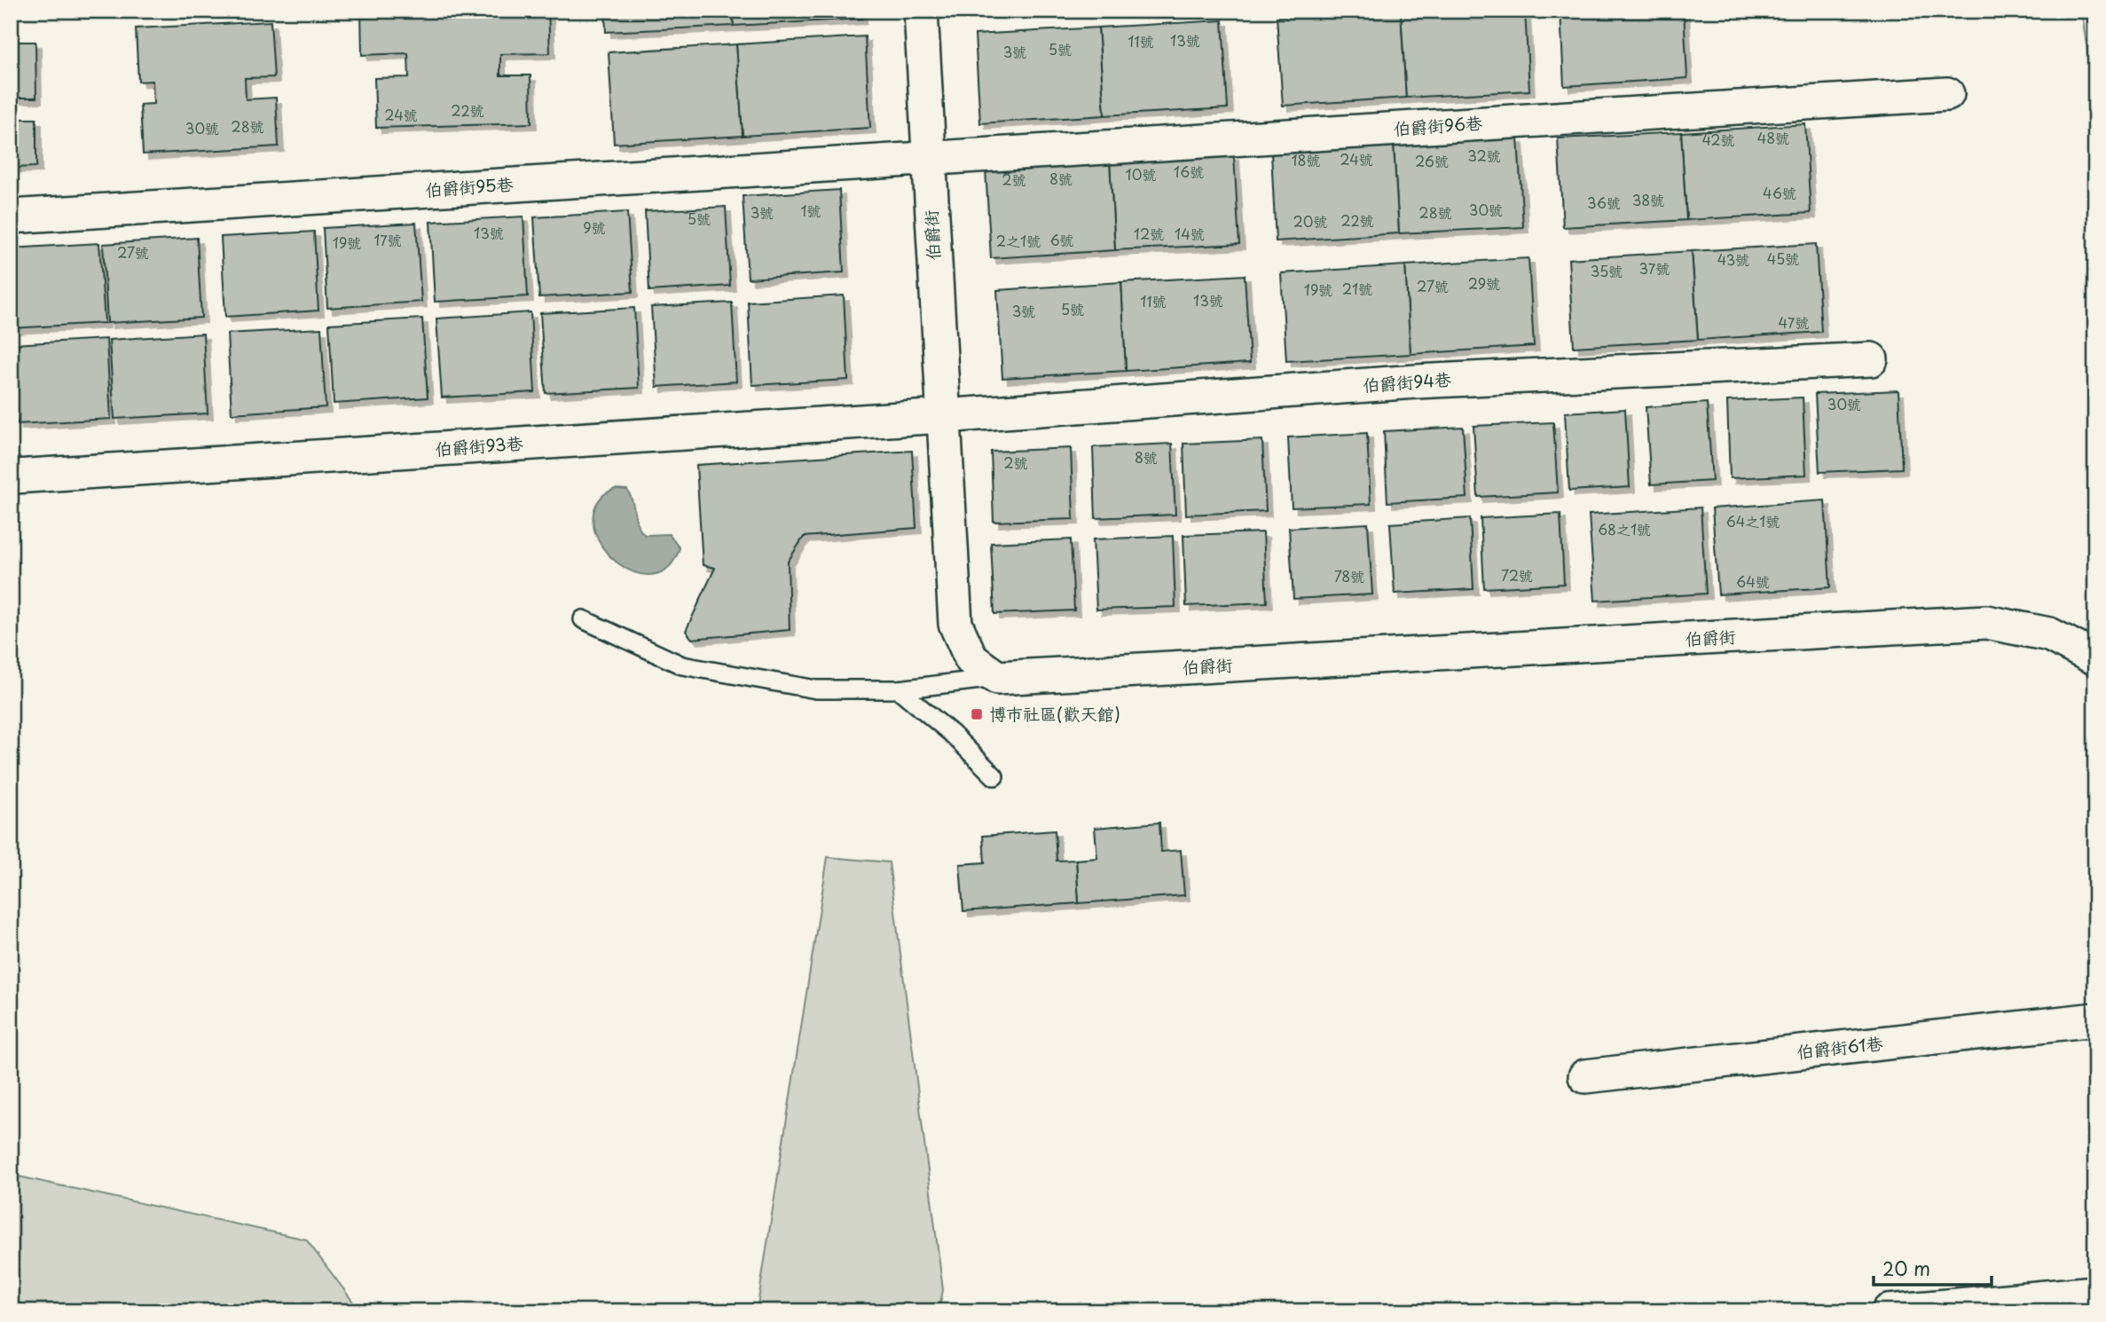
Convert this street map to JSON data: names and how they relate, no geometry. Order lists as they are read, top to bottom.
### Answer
{
  "streets": {
    "street": [
      "伯爵街96巷",
      "伯爵街95巷",
      "伯爵街",
      "伯爵街94巷",
      "伯爵街93巷",
      "伯爵街61巷"
    ]
  },
  "crossings": [
    ["伯爵街96巷", "伯爵街95巷"],
    ["伯爵街96巷", "伯爵街"],
    ["伯爵街95巷", "伯爵街"],
    ["伯爵街", "伯爵街94巷"],
    ["伯爵街", "伯爵街93巷"],
    ["伯爵街94巷", "伯爵街93巷"]
  ],
  "places": {
    "transit": ["博市社區(歡天館)"]
  },
  "house_numbers": [
    "13號",
    "11號",
    "5號",
    "3號",
    "22號",
    "24號",
    "28號",
    "30號",
    "48號",
    "42號",
    "32號",
    "24號",
    "18號",
    "26號",
    "16號",
    "10號",
    "8號",
    "2號",
    "46號",
    "38號",
    "36號",
    "30號",
    "1號",
    "3號",
    "28號",
    "5號",
    "22號",
    "20號",
    "9號",
    "13號",
    "12號",
    "14號",
    "17號",
    "6號",
    "2之1號",
    "19號",
    "27號",
    "45號",
    "43號",
    "37號",
    "35號",
    "29號",
    "27號",
    "21號",
    "19號",
    "13號",
    "11號",
    "5號",
    "3號",
    "47號",
    "30號",
    "8號",
    "2號",
    "64之1號",
    "68之1號",
    "72號",
    "78號",
    "64號"
  ],
  "scale_bar": "20 m"
}
